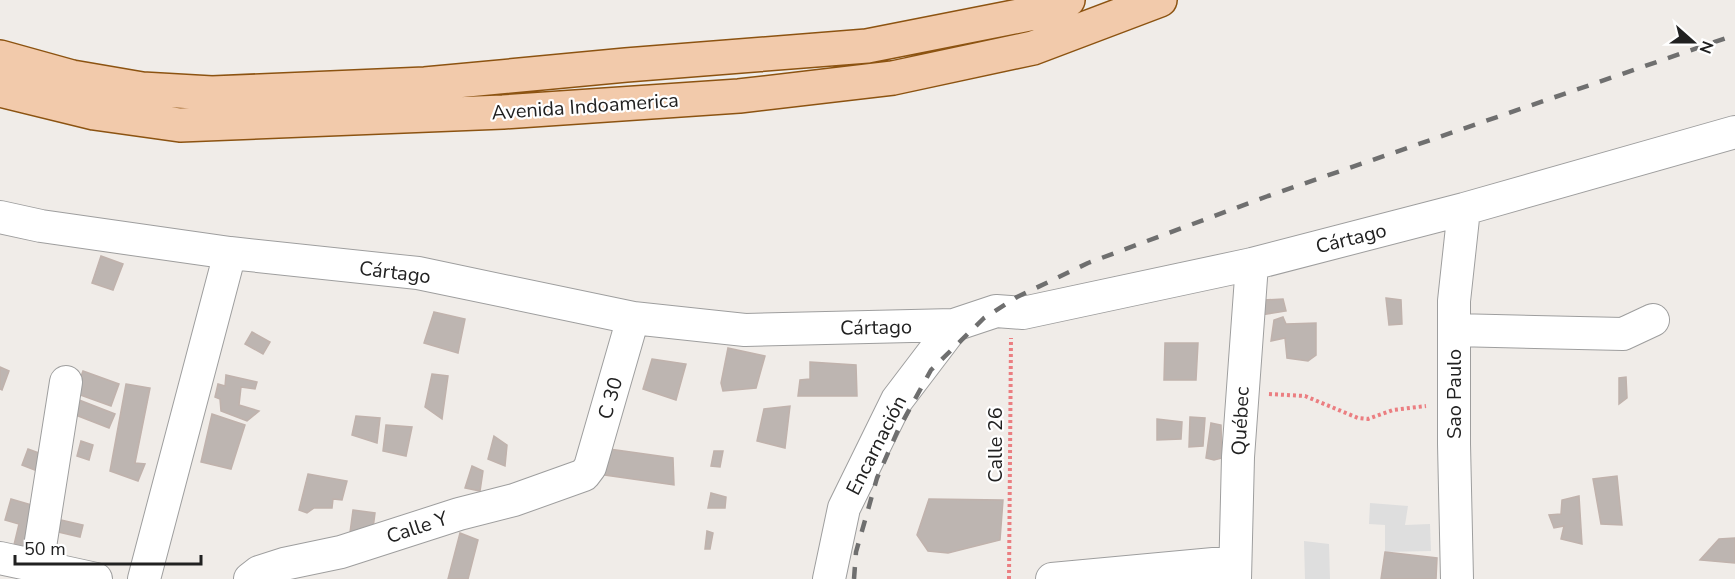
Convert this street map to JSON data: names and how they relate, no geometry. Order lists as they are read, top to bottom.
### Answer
{
  "streets": {
    "main road": ["Avenida Indoamerica"],
    "street": [
      "Cártago",
      "Sao Paulo",
      "C 30",
      "Québec",
      "Encarnación",
      "Calle Y"
    ],
    "path": ["Calle 26"]
  },
  "crossings": [
    ["Cártago", "Sao Paulo"],
    ["Cártago", "C 30"],
    ["Cártago", "Québec"],
    ["Cártago", "Encarnación"],
    ["Cártago", "Calle 26"],
    ["C 30", "Calle Y"]
  ],
  "scale_bar": "50 m",
  "north": "right"
}
